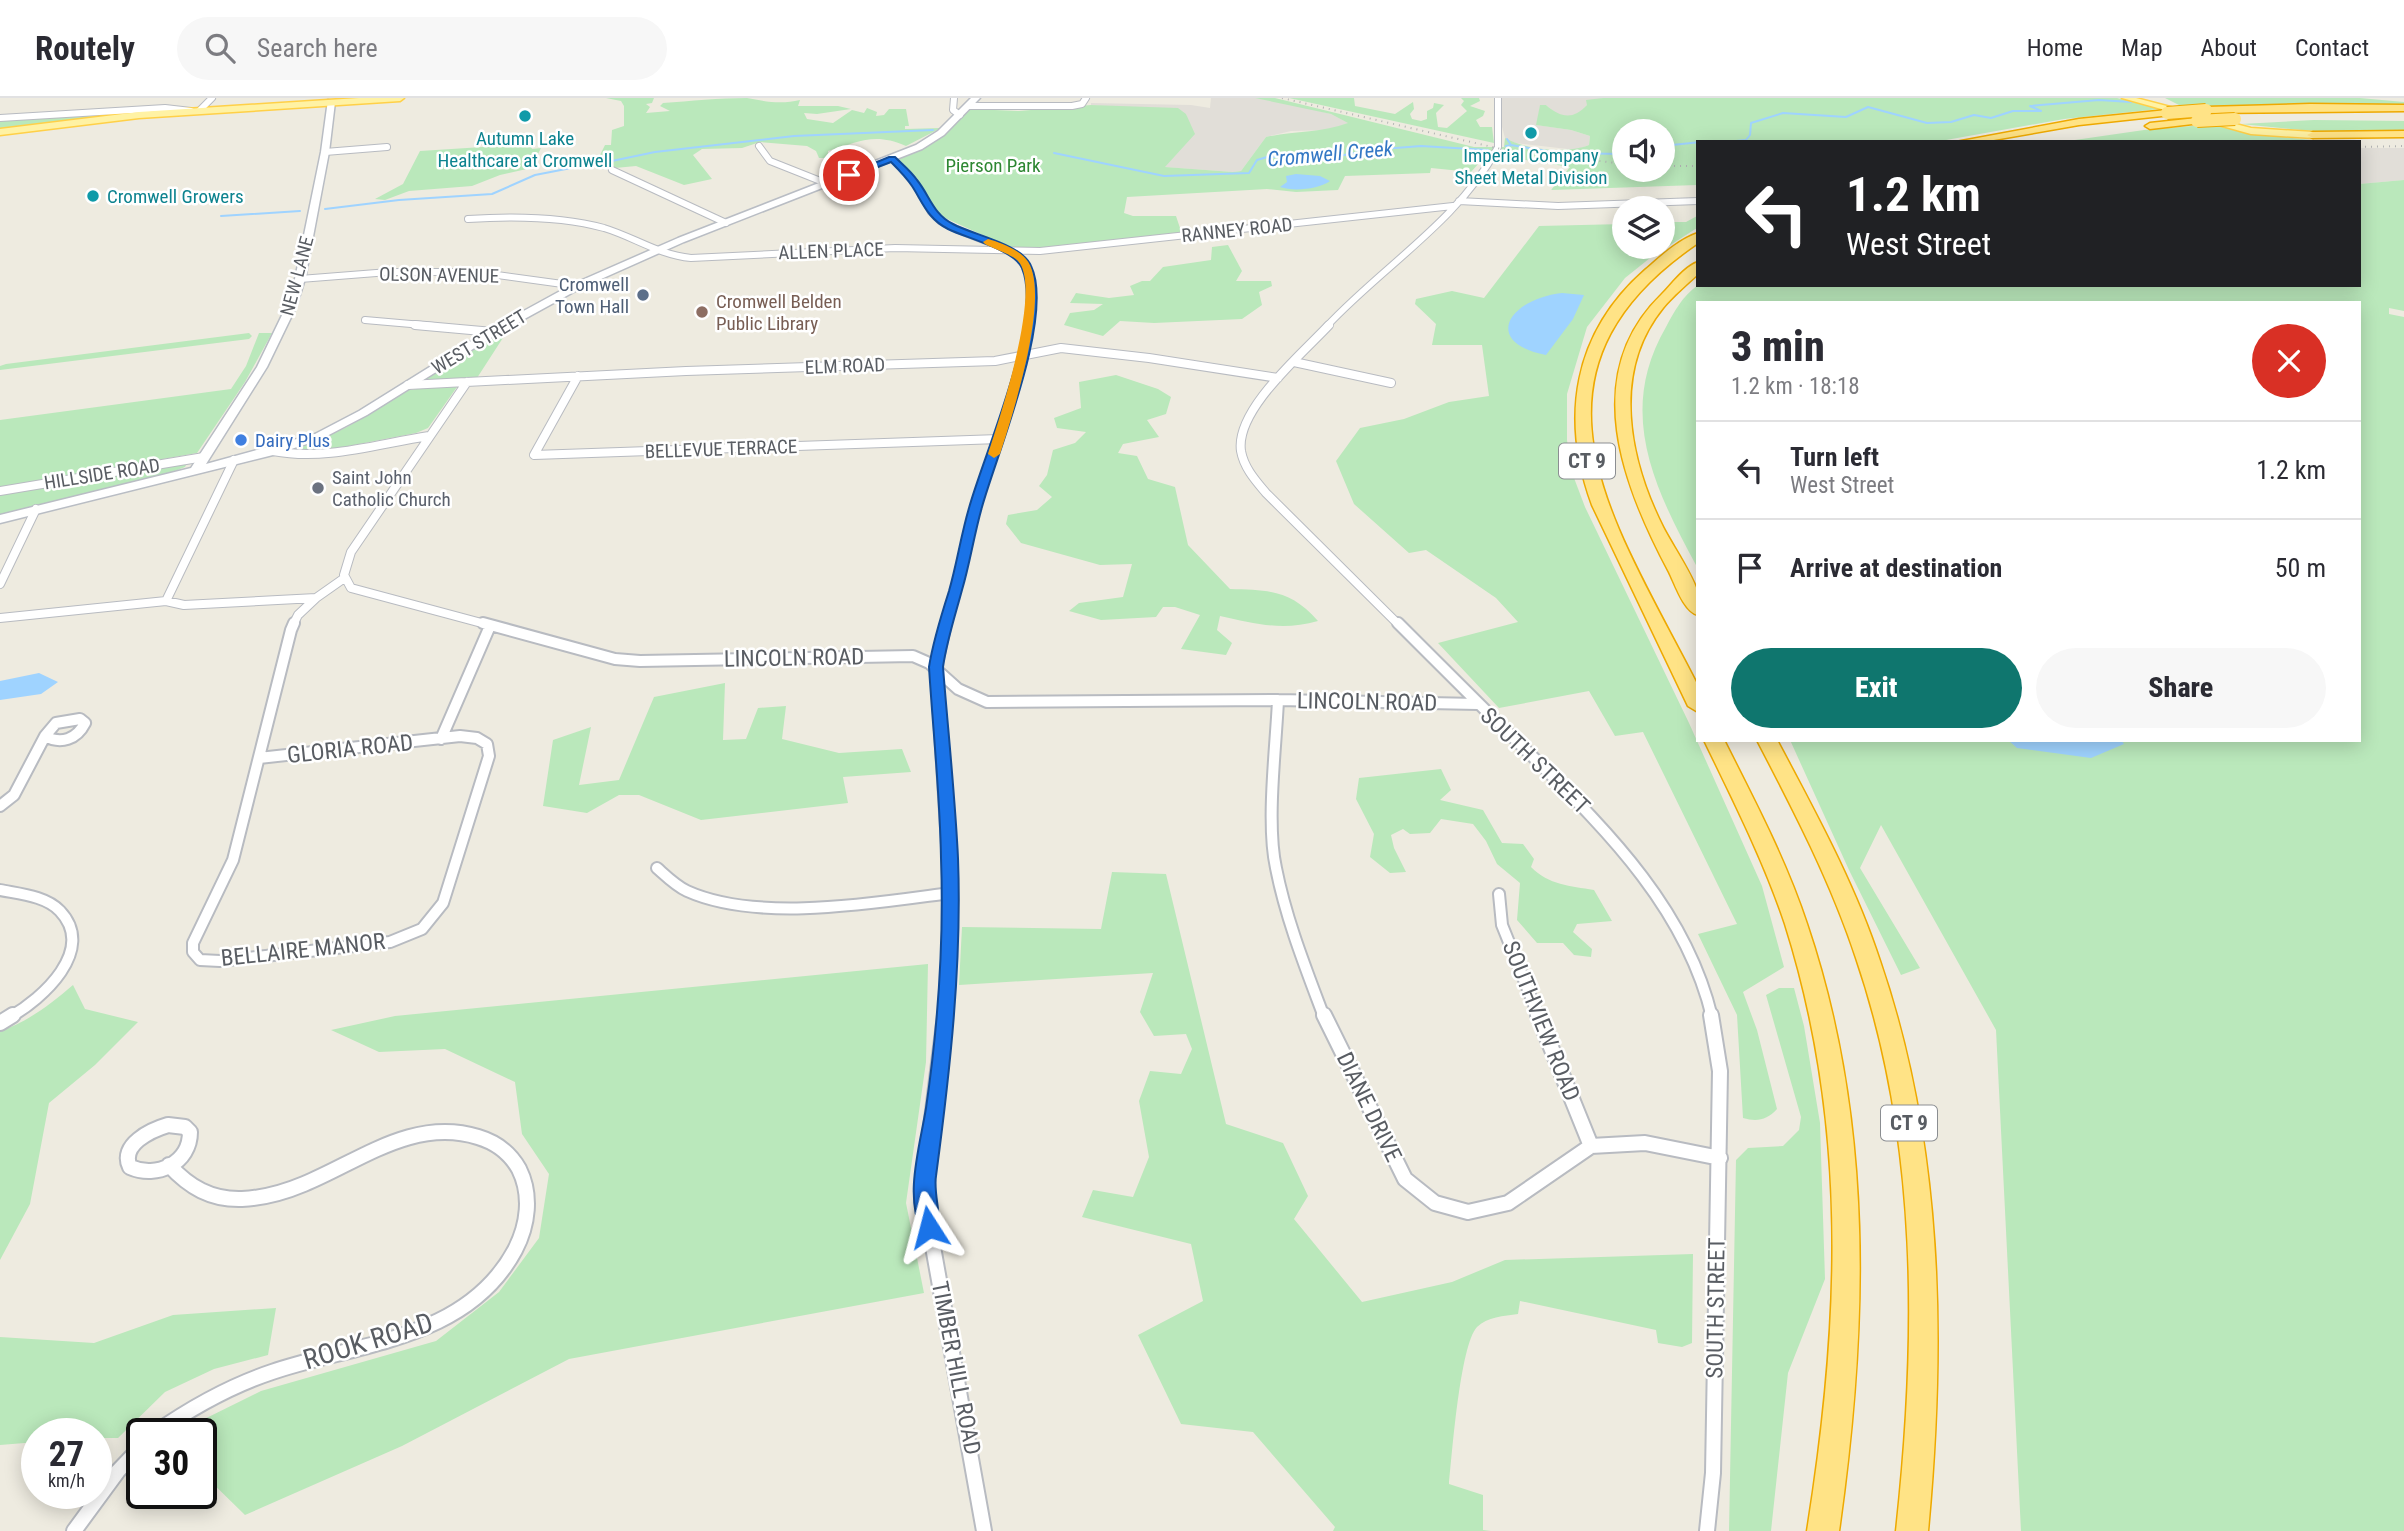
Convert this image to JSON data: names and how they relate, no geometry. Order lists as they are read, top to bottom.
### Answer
{
  "streets": {
    "highway": ["CT 9"],
    "main road": ["NEW LANE", "WEST STREET"],
    "street": [
      "RANNEY ROAD",
      "ALLEN PLACE",
      "OLSON AVENUE",
      "ELM ROAD",
      "BELLEVUE TERRACE",
      "HILLSIDE ROAD",
      "LINCOLN ROAD",
      "GLORIA ROAD",
      "SOUTH STREET",
      "BELLAIRE MANOR",
      "SOUTHVIEW ROAD",
      "DIANE DRIVE",
      "ROOK ROAD",
      "TIMBER HILL ROAD"
    ]
  },
  "crossings": [
    ["RANNEY ROAD", "ALLEN PLACE"],
    ["RANNEY ROAD", "SOUTH STREET"],
    ["RANNEY ROAD", "TIMBER HILL ROAD"],
    ["ALLEN PLACE", "WEST STREET"],
    ["OLSON AVENUE", "NEW LANE"],
    ["OLSON AVENUE", "WEST STREET"],
    ["NEW LANE", "WEST STREET"],
    ["NEW LANE", "HILLSIDE ROAD"],
    ["WEST STREET", "ELM ROAD"],
    ["ELM ROAD", "BELLEVUE TERRACE"],
    ["ELM ROAD", "SOUTH STREET"],
    ["ELM ROAD", "TIMBER HILL ROAD"],
    ["BELLEVUE TERRACE", "TIMBER HILL ROAD"],
    ["LINCOLN ROAD", "SOUTH STREET"],
    ["LINCOLN ROAD", "BELLAIRE MANOR"],
    ["LINCOLN ROAD", "DIANE DRIVE"],
    ["LINCOLN ROAD", "TIMBER HILL ROAD"],
    ["GLORIA ROAD", "BELLAIRE MANOR"],
    ["SOUTHVIEW ROAD", "DIANE DRIVE"]
  ],
  "water": ["Cromwell Creek"],
  "parks": ["Pierson Park"],
  "places": [
    "Autumn Lake Healthcare at Cromwell",
    "Imperial Company Sheet Metal Division",
    "Cromwell Growers",
    "Cromwell Town Hall",
    "Cromwell Belden Public Library",
    "Dairy Plus",
    "Saint John Catholic Church"
  ],
  "page": {
    "header": "Routely",
    "search": "Search here",
    "nav": [
      "Home",
      "Map",
      "About",
      "Contact"
    ],
    "turn": ["1.2 km", "West Street"],
    "heading": ["3 min", "1.2 km · 18:18"],
    "list": [
      {
        "name": "Turn left",
        "note": "West Street",
        "value": "1.2 km"
      },
      {
        "name": "Arrive at destination",
        "value": "50 m"
      }
    ],
    "buttons": ["Exit", "Share"],
    "speed": "27 km/h",
    "limit": "30"
  }
}
